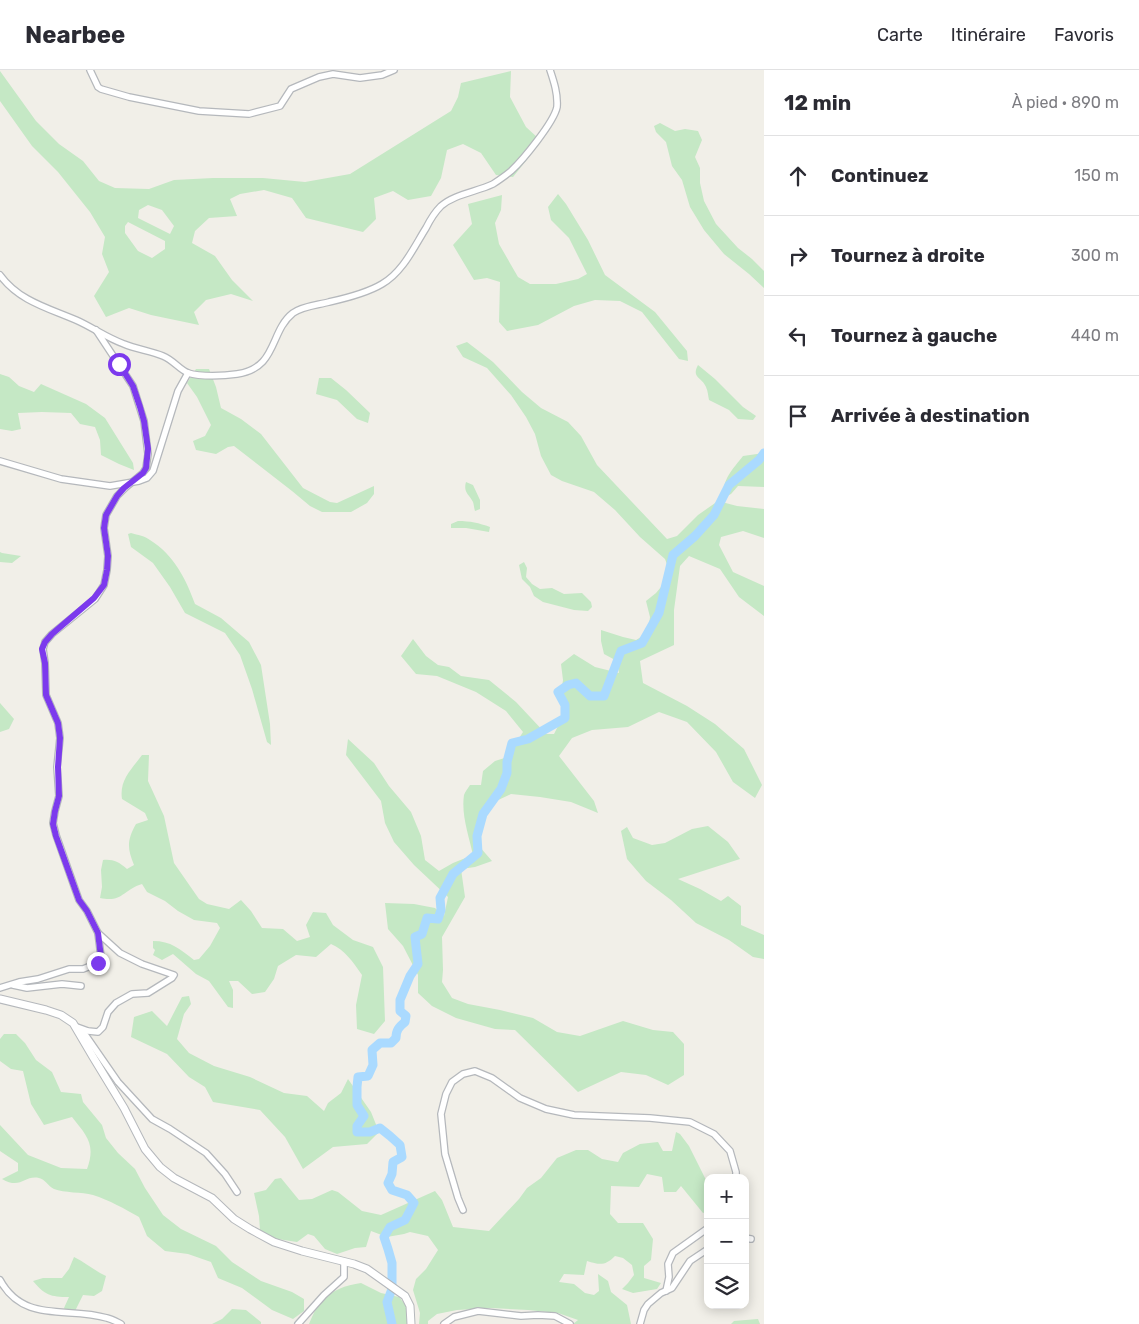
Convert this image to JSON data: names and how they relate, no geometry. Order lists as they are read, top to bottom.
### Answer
{
  "page": {
    "header": "Nearbee",
    "nav": ["Carte", "Itinéraire", "Favoris"],
    "heading": ["12 min", "À pied · 890 m"],
    "list": [
      ["Continuez", "150 m"],
      ["Tournez à droite", "300 m"],
      ["Tournez à gauche", "440 m"],
      "Arrivée à destination"
    ],
    "map_buttons": ["+", "−"]
  }
}
